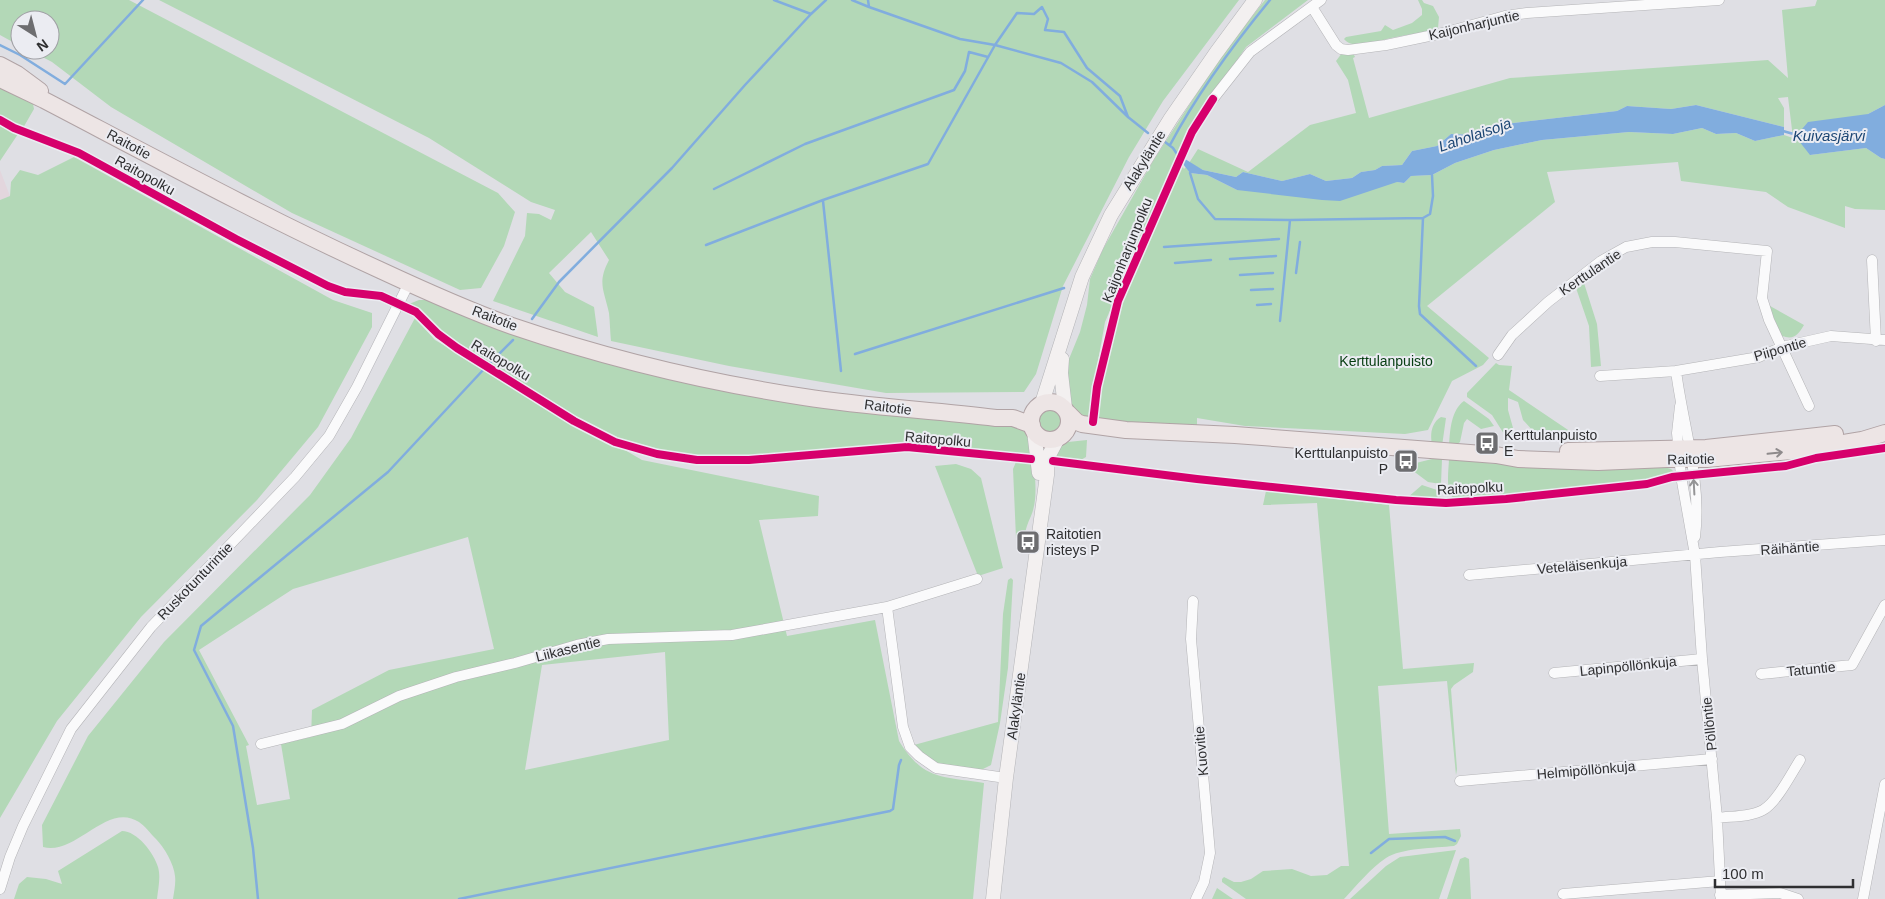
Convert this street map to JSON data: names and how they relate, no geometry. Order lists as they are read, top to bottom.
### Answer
{
  "streets": {
    "main road": ["Raitotie", "Alakyläntie"],
    "street": [
      "Kaijonharjuntie",
      "Kerttulantie",
      "Piipontie",
      "Räihäntie",
      "Veteläisenkuja",
      "Ruskotunturintie",
      "Liikasentie",
      "Lapinpöllönkuja",
      "Tatuntie",
      "Pöllöntie",
      "Kuovitie",
      "Helmipöllönkuja"
    ],
    "cycle path": ["Raitopolku", "Kaijonharjunpolku"]
  },
  "crossings": [
    ["Raitotie", "Alakyläntie"],
    ["Raitotie", "Ruskotunturintie"],
    ["Raitotie", "Pöllöntie"],
    ["Kerttulantie", "Piipontie"],
    ["Räihäntie", "Veteläisenkuja"],
    ["Räihäntie", "Pöllöntie"],
    ["Veteläisenkuja", "Pöllöntie"],
    ["Lapinpöllönkuja", "Pöllöntie"],
    ["Pöllöntie", "Helmipöllönkuja"]
  ],
  "water": ["Laholaisoja", "Kuivasjärvi"],
  "parks": ["Kerttulanpuisto"],
  "places": {
    "bus stop": ["Kerttulanpuisto E", "Kerttulanpuisto P", "Raitotien risteys P"]
  },
  "scale_bar": "100 m",
  "north": "bottom right"
}
